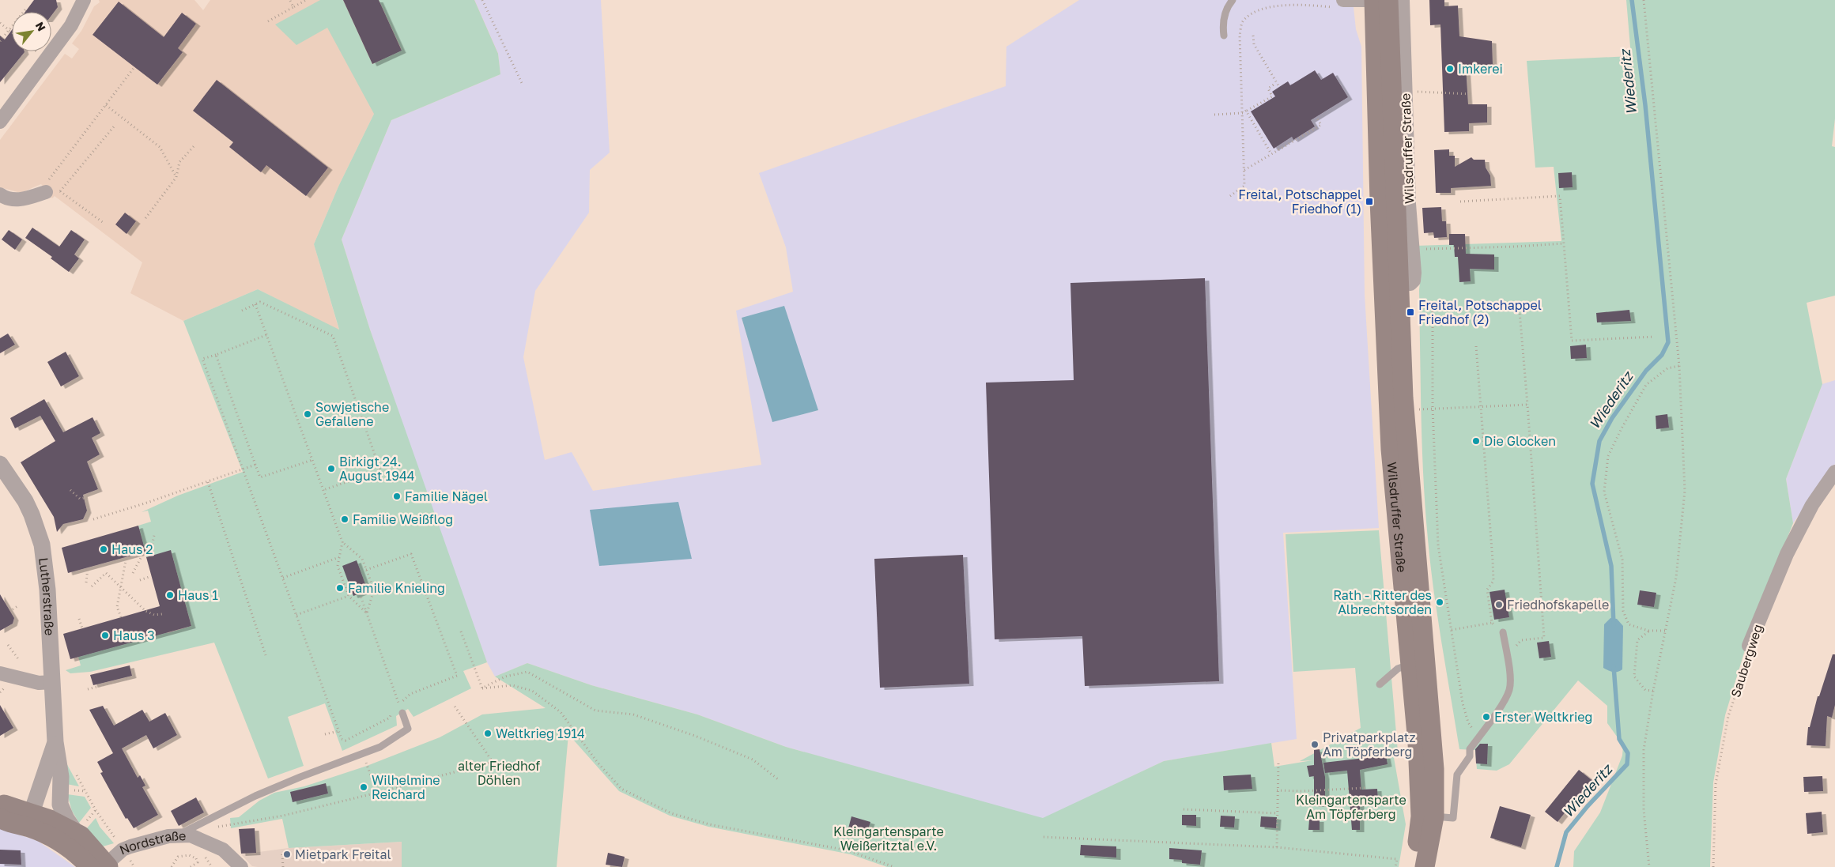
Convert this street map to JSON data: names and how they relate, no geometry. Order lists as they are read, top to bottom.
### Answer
{
  "streets": {
    "main road": ["Wilsdruffer Straße"],
    "street": ["Lutherstraße", "Saubergweg", "Nordstraße"]
  },
  "water": ["Wiederitz"],
  "parks": ["alter Friedhof Döhlen", "Kleingartensparte Am Töpferberg", "Kleingartensparte Weißeritztal e.V."],
  "places": {
    "other": [
      "Imkerei",
      "Sowjetische Gefallene",
      "Die Glocken",
      "Birkigt 24. August 1944",
      "Familie Nägel",
      "Familie Weißflog",
      "Haus 2",
      "Familie Knieling",
      "Haus 1",
      "Rath - Ritter des Albrechtsorden",
      "Friedhofskapelle",
      "Haus 3",
      "Erster Weltkrieg",
      "Weltkrieg 1914",
      "Privatparkplatz Am Töpferberg",
      "Wilhelmine Reichard",
      "Mietpark Freital"
    ],
    "transit": ["Freital, Potschappel Friedhof (1)", "Freital, Potschappel Friedhof (2)"]
  },
  "north": "top right"
}
